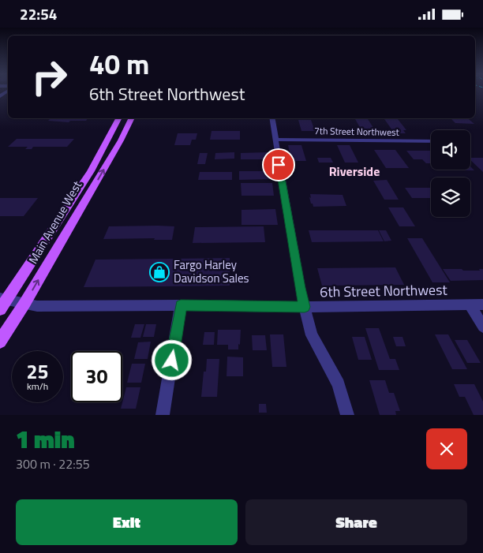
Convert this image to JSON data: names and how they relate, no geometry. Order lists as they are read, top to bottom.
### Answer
{
  "streets": {
    "main road": ["Main Avenue West"],
    "street": ["7th Street Northwest", "6th Street Northwest"]
  },
  "crossings": [
    ["Main Avenue West", "6th Street Northwest"]
  ],
  "districts": ["Riverside"],
  "places": {
    "shop": ["Fargo Harley Davidson Sales"]
  },
  "page": {
    "status": "22:54",
    "turn": ["40 m", "6th Street Northwest"],
    "speed": "25 km/h",
    "limit": "30",
    "heading": ["1 min", "300 m · 22:55"],
    "buttons": ["Exit", "Share"]
  }
}
